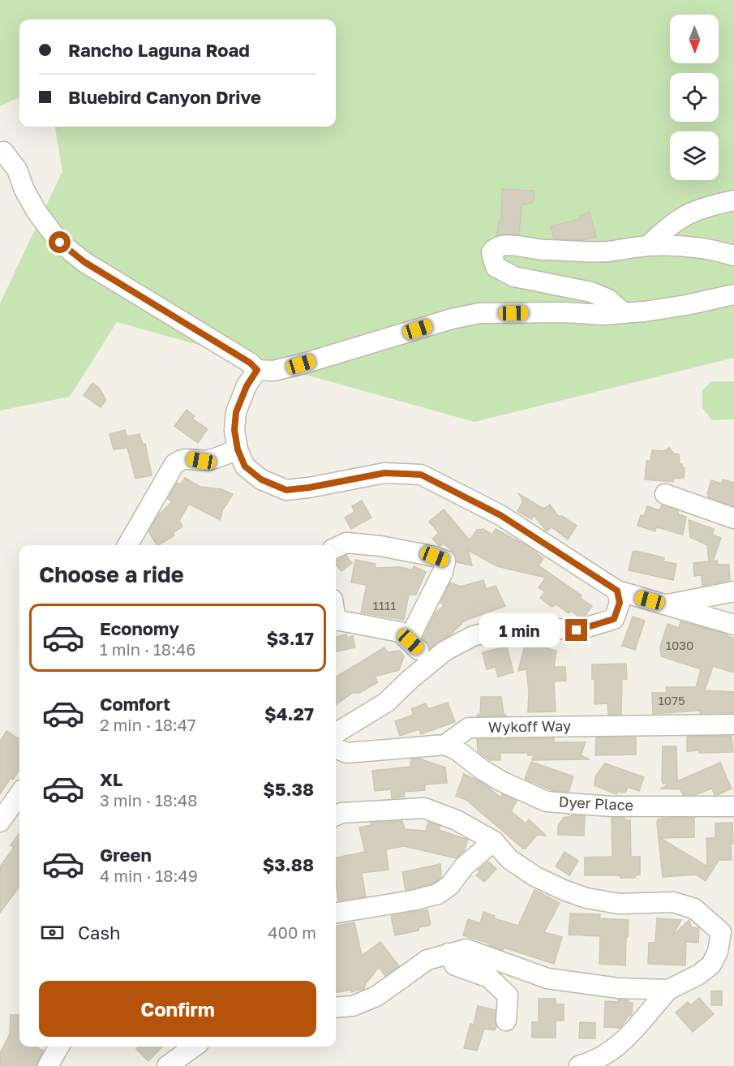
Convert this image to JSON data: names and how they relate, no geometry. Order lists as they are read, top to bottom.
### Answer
{
  "streets": {
    "street": ["Wykoff Way", "Dyer Place"]
  },
  "crossings": [
    ["Wykoff Way", "Dyer Place"]
  ],
  "house_numbers": ["1111", "1030", "1075"],
  "north": "bottom",
  "page": {
    "banner": ["Rancho Laguna Road", "Bluebird Canyon Drive"],
    "heading": "Choose a ride",
    "list": [
      {
        "name": "Economy",
        "note": "1 min · 18:46",
        "value": "$3.17"
      },
      {
        "name": "Comfort",
        "note": "2 min · 18:47",
        "value": "$4.27"
      },
      {
        "name": "XL",
        "note": "3 min · 18:48",
        "value": "$5.38"
      },
      {
        "name": "Green",
        "note": "4 min · 18:49",
        "value": "$3.88"
      }
    ],
    "bubble": "1 min",
    "pay": ["Cash", "400 m"],
    "buttons": "Confirm"
  }
}
